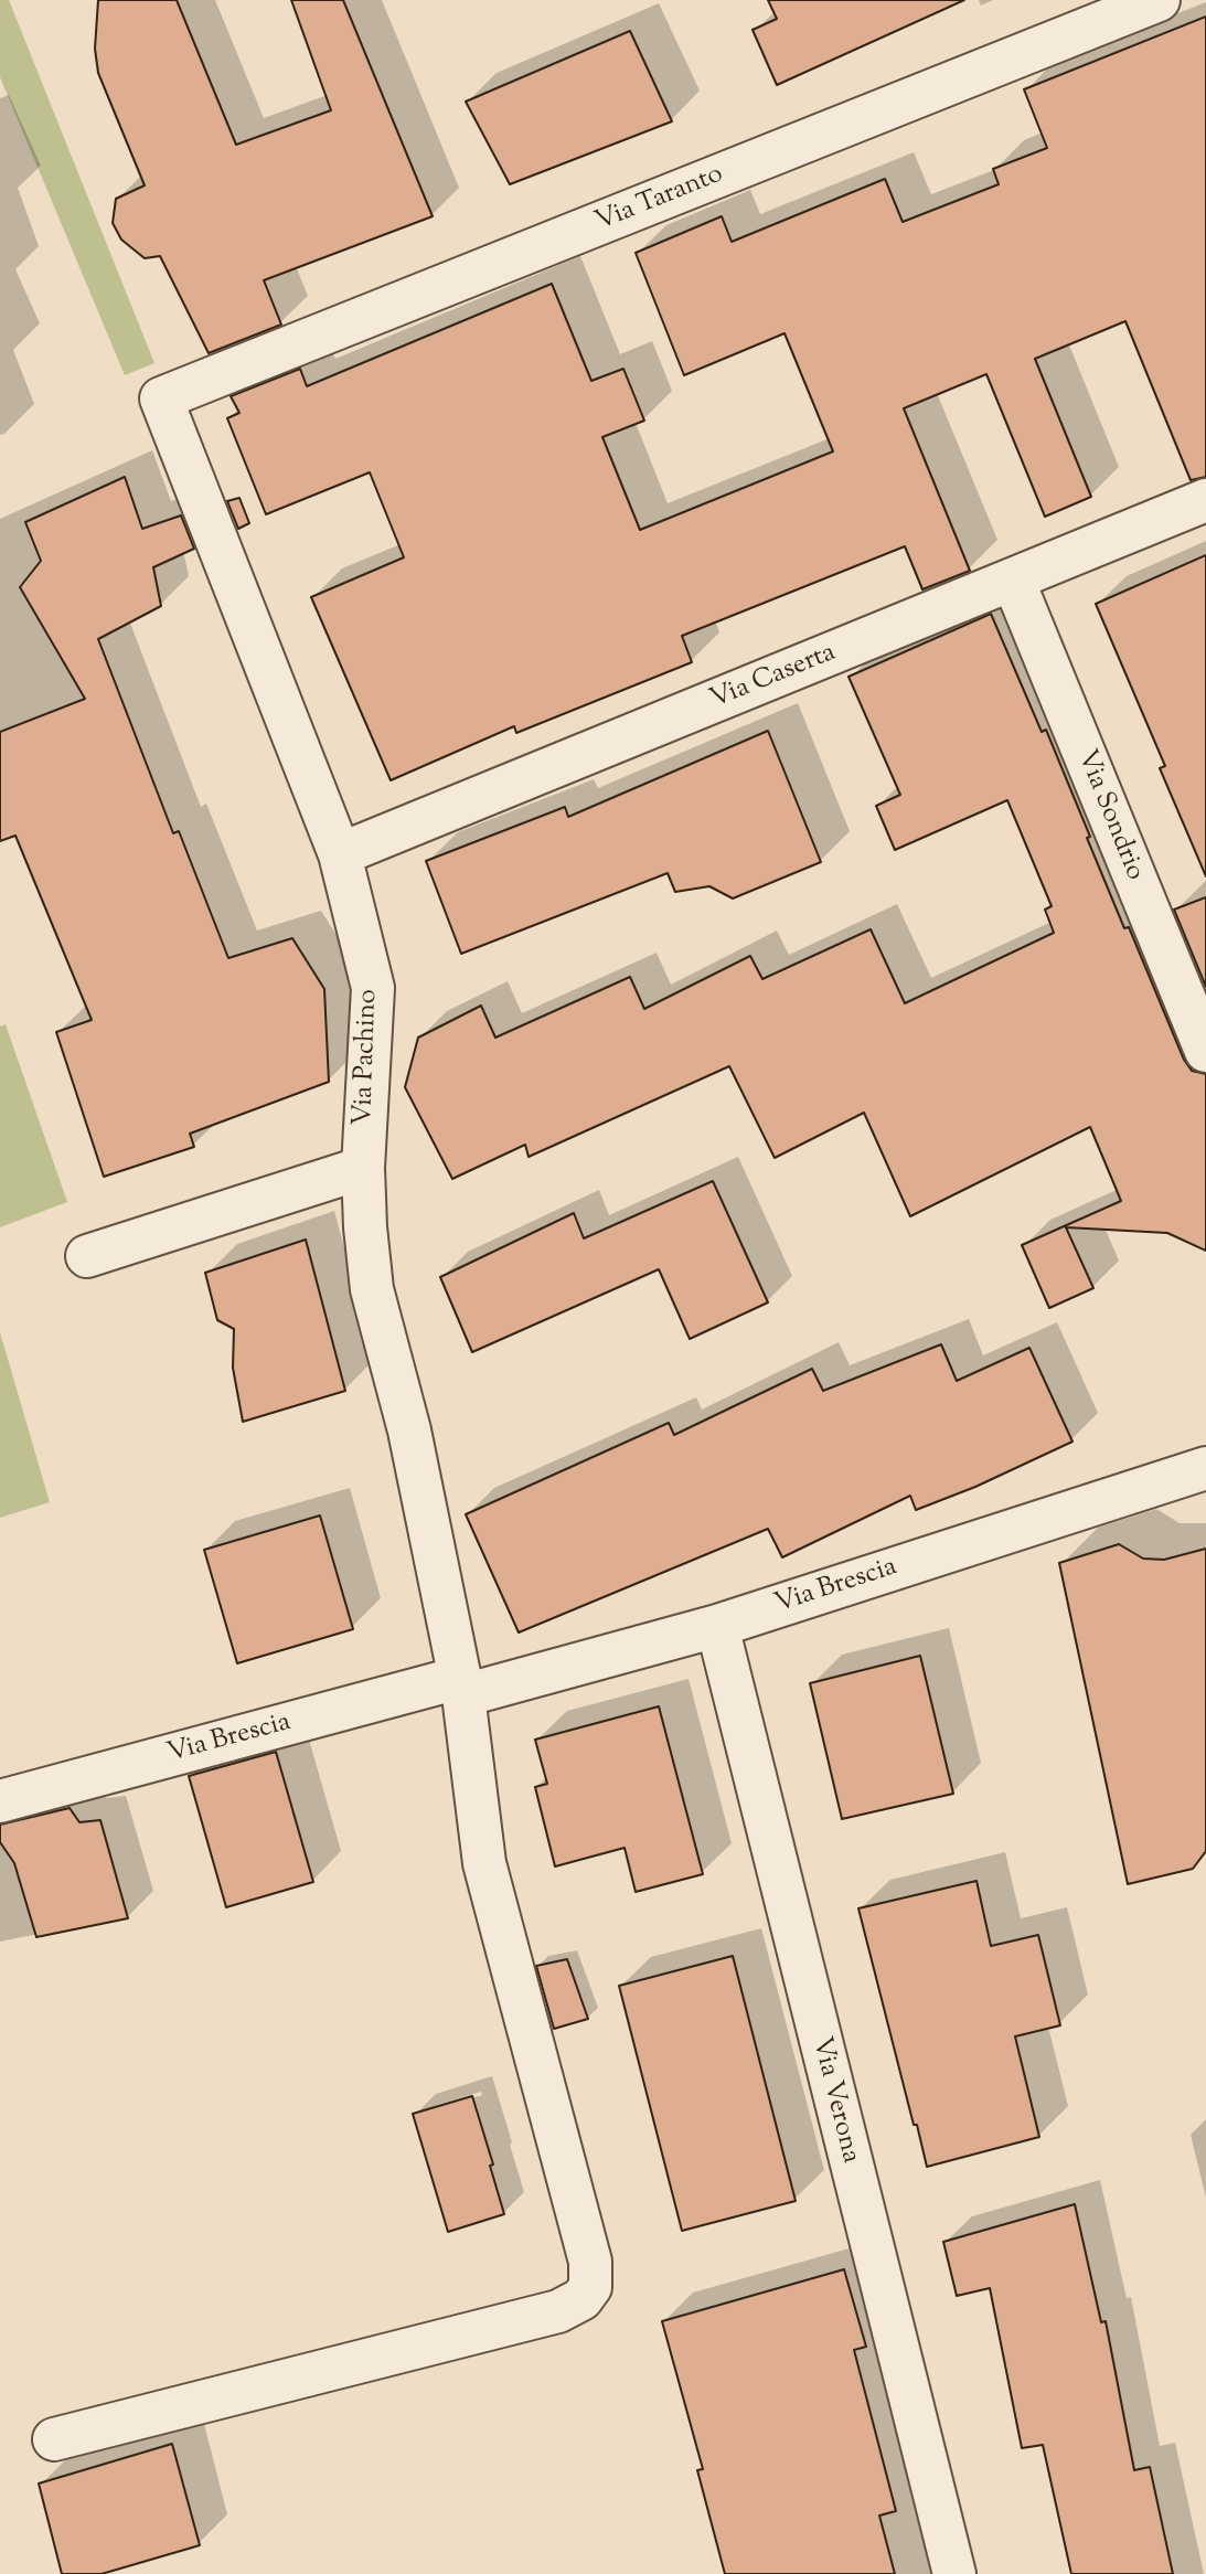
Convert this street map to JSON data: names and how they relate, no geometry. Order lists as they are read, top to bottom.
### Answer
{
  "streets": {
    "street": [
      "Via Taranto",
      "Via Caserta",
      "Via Sondrio",
      "Via Pachino",
      "Via Brescia",
      "Via Verona"
    ]
  },
  "crossings": [
    ["Via Taranto", "Via Pachino"],
    ["Via Caserta", "Via Sondrio"],
    ["Via Caserta", "Via Pachino"],
    ["Via Pachino", "Via Brescia"],
    ["Via Brescia", "Via Verona"]
  ]
}
